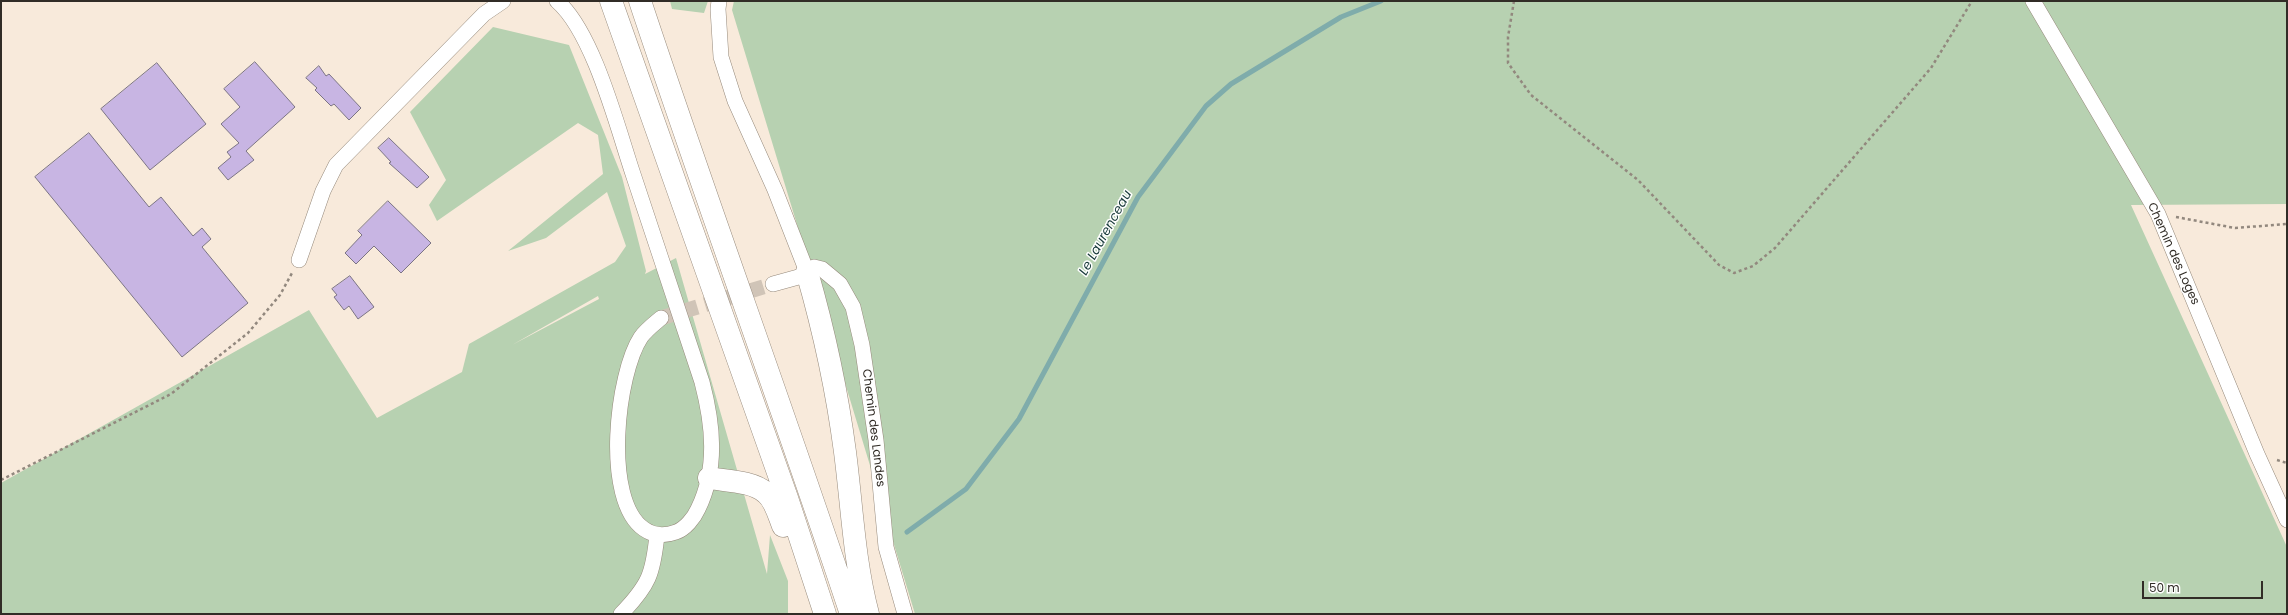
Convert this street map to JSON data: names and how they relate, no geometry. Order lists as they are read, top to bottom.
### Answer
{
  "streets": {
    "street": ["Chemin des Loges", "Chemin des Landes"]
  },
  "water": ["Le Laurenceau"],
  "scale_bar": "50 m"
}
